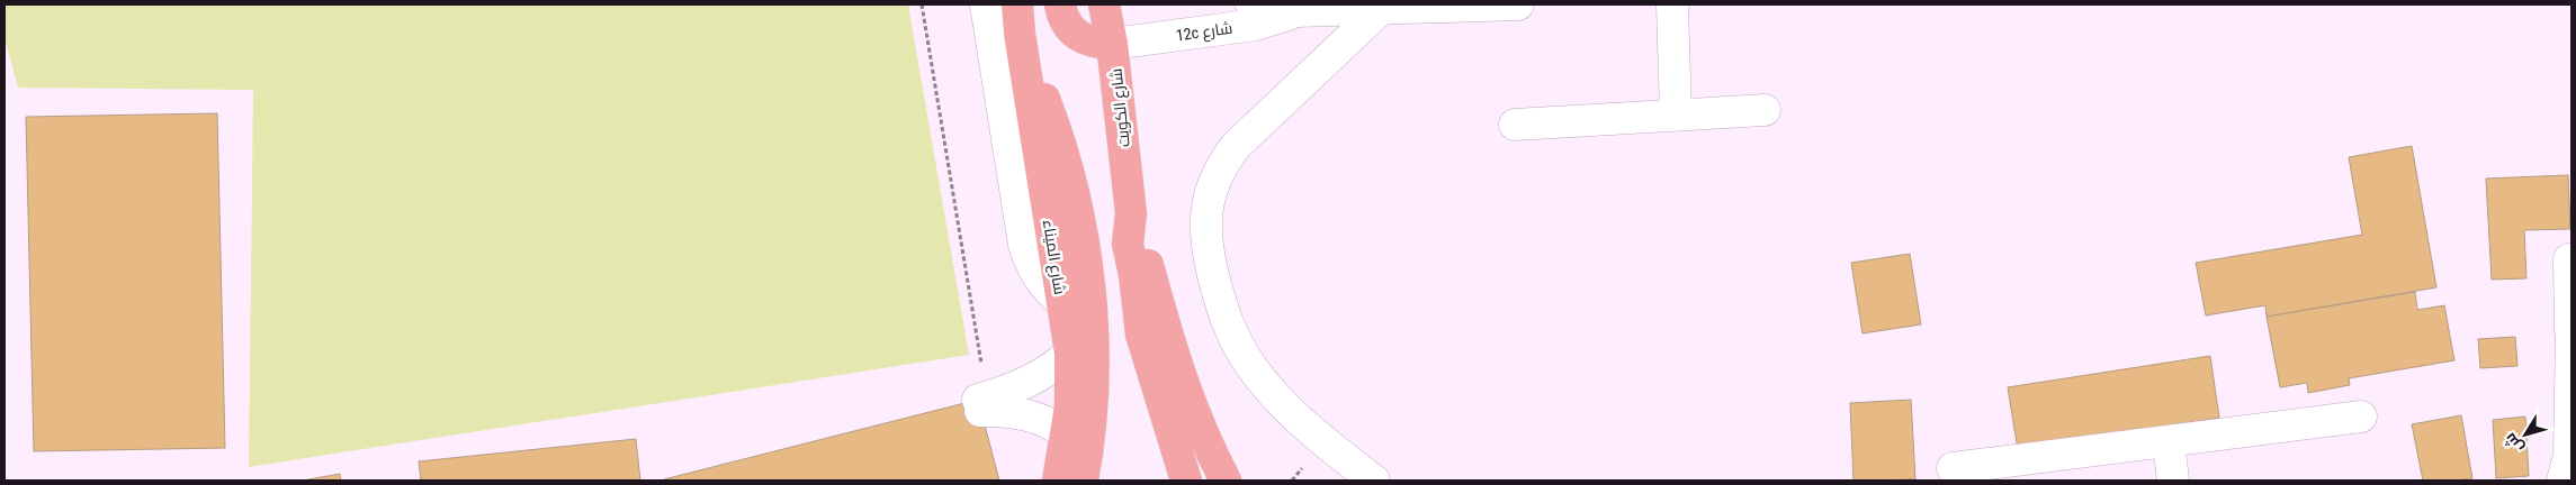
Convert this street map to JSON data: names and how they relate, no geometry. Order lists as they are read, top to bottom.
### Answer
{
  "streets": {
    "main road": ["شارع الكويت", "شارع الميناء"],
    "street": ["12c شارع"]
  },
  "crossings": [
    ["12c شارع", "شارع الكويت"]
  ],
  "north": "bottom left"
}
